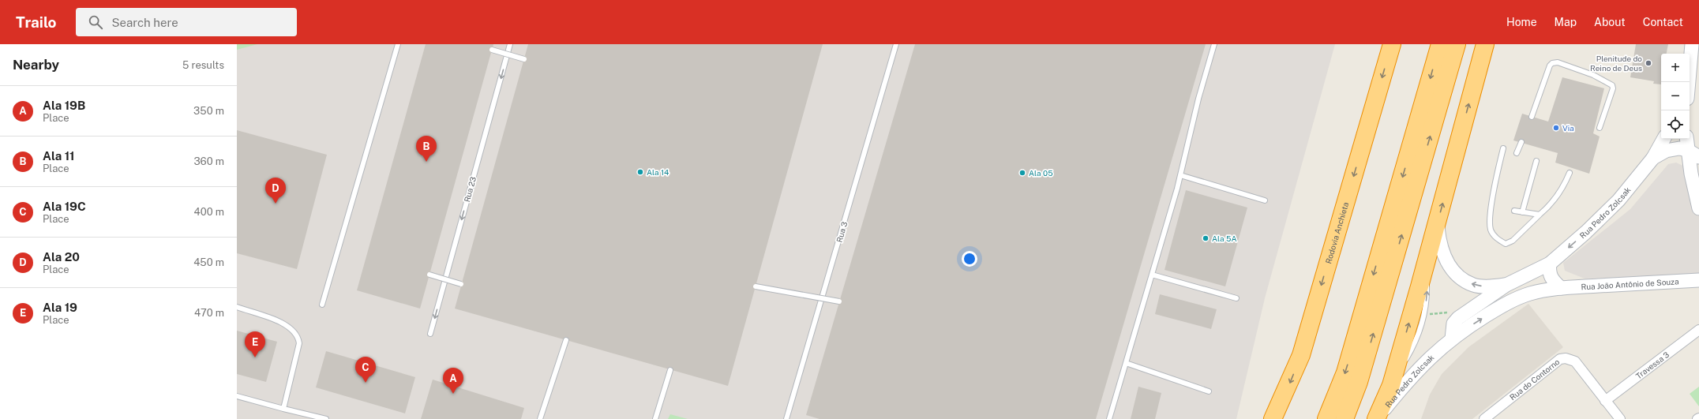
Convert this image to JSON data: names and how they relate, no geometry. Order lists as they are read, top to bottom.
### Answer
{
  "streets": {
    "highway": ["Rodovia Anchieta"],
    "main road": ["Rua Pedro Zolcsak", "Rua João Antônio de Souza"],
    "street": ["Travessa 3", "Rua do Contorno"],
    "lane": ["Rua 23", "Rua 3"]
  },
  "crossings": [
    ["Rua Pedro Zolcsak", "Rua João Antônio de Souza"],
    ["Travessa 3", "Rua do Contorno"]
  ],
  "one_way": ["Rua 23"],
  "places": [
    "Plenitude do Reino de Deus",
    "Via",
    "Ala 14",
    "Ala 05",
    "Ala 5A"
  ],
  "page": {
    "header": "Trailo",
    "search": "Search here",
    "nav": [
      "Home",
      "Map",
      "About",
      "Contact"
    ],
    "heading": ["Nearby", "5 results"],
    "map_buttons": ["+", "−"],
    "list": [
      {
        "mark": "A",
        "name": "Ala 19B",
        "note": "Place",
        "value": "350 m"
      },
      {
        "mark": "B",
        "name": "Ala 11",
        "note": "Place",
        "value": "360 m"
      },
      {
        "mark": "C",
        "name": "Ala 19C",
        "note": "Place",
        "value": "400 m"
      },
      {
        "mark": "D",
        "name": "Ala 20",
        "note": "Place",
        "value": "450 m"
      },
      {
        "mark": "E",
        "name": "Ala 19",
        "note": "Place",
        "value": "470 m"
      }
    ],
    "pins": [
      "B",
      "D",
      "E",
      "C",
      "A"
    ]
  }
}
